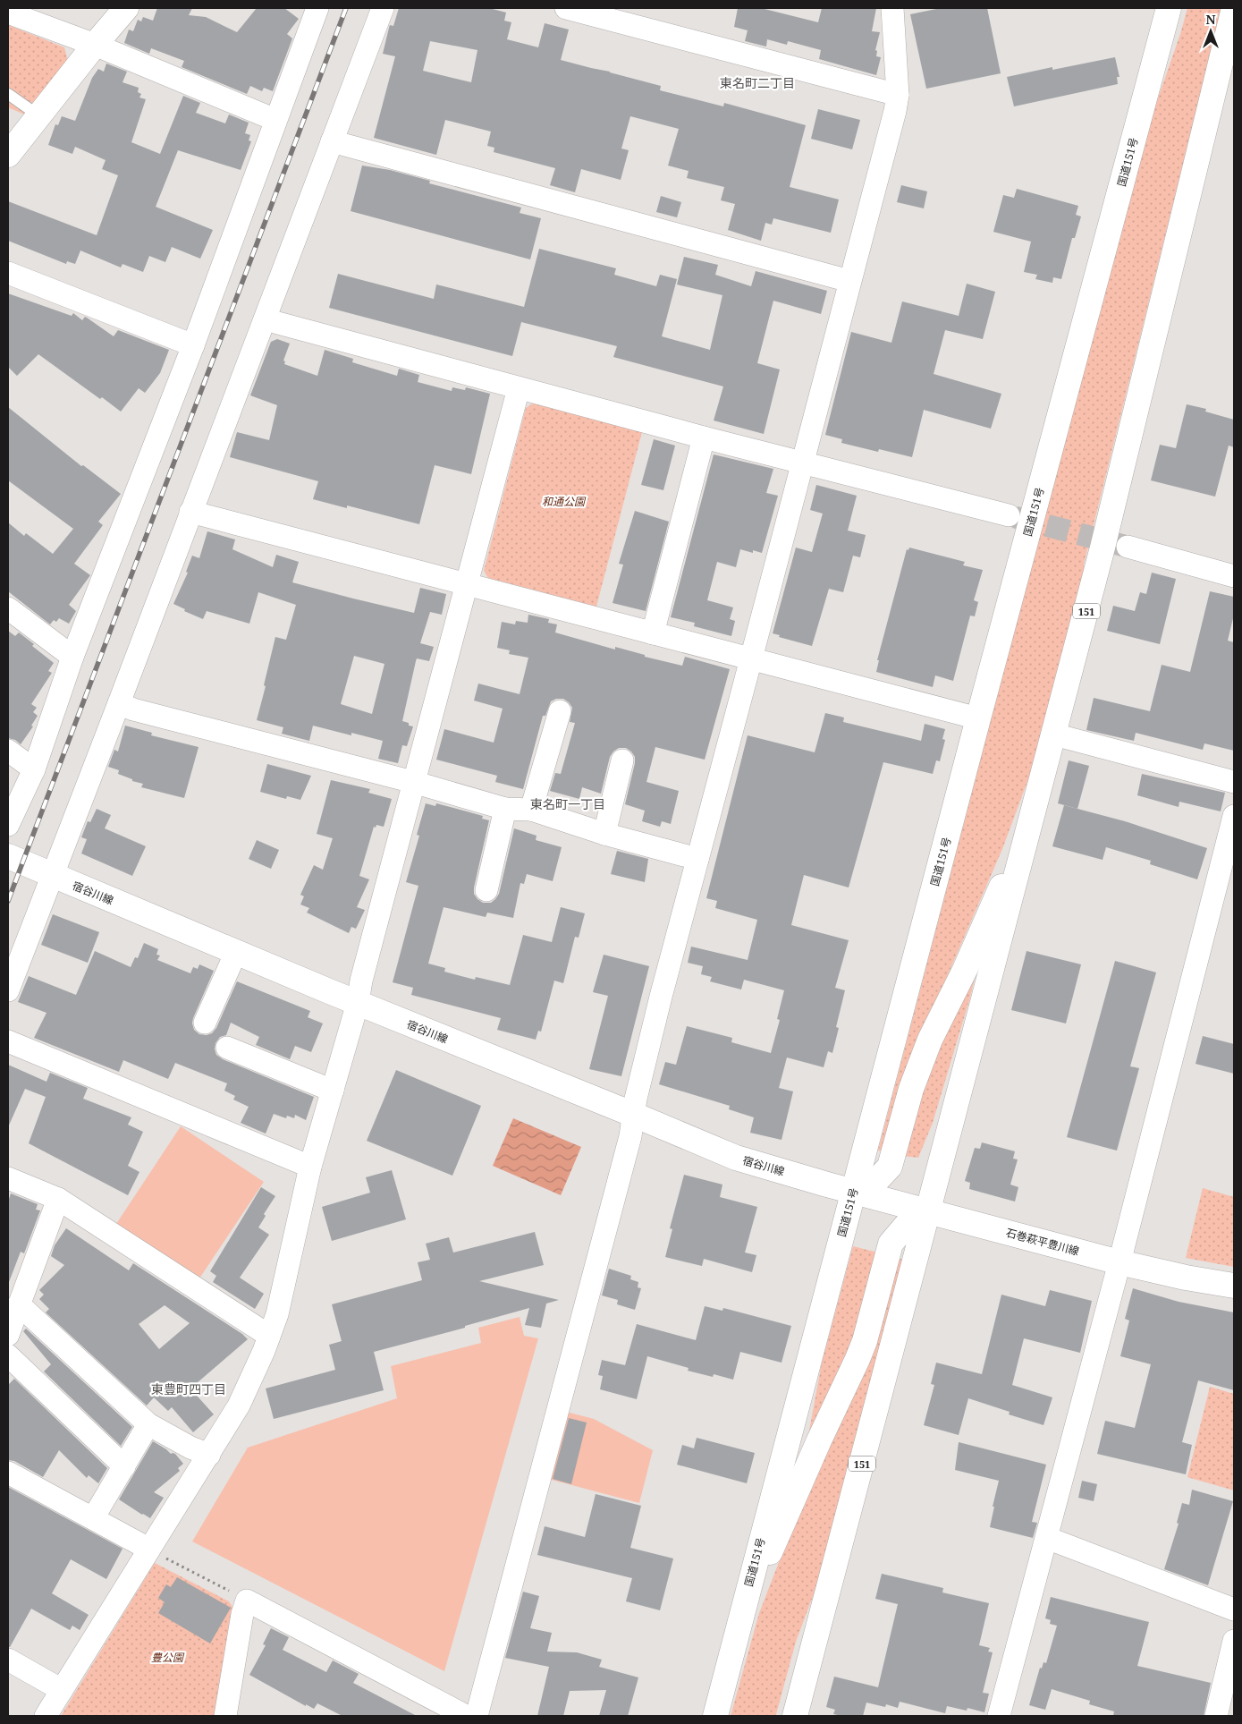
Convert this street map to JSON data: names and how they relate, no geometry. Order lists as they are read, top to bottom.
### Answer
{
  "streets": {
    "main road": [
      "国道151号",
      "151",
      "宿谷川線",
      "石巻萩平豊川線"
    ]
  },
  "crossings": [
    ["国道151号", "宿谷川線"],
    ["国道151号", "石巻萩平豊川線"],
    ["151", "石巻萩平豊川線"],
    ["宿谷川線", "石巻萩平豊川線"]
  ],
  "districts": ["東名町二丁目", "東名町一丁目", "東豊町四丁目"],
  "parks": ["和通公園", "豊公園"],
  "north": "top"
}
